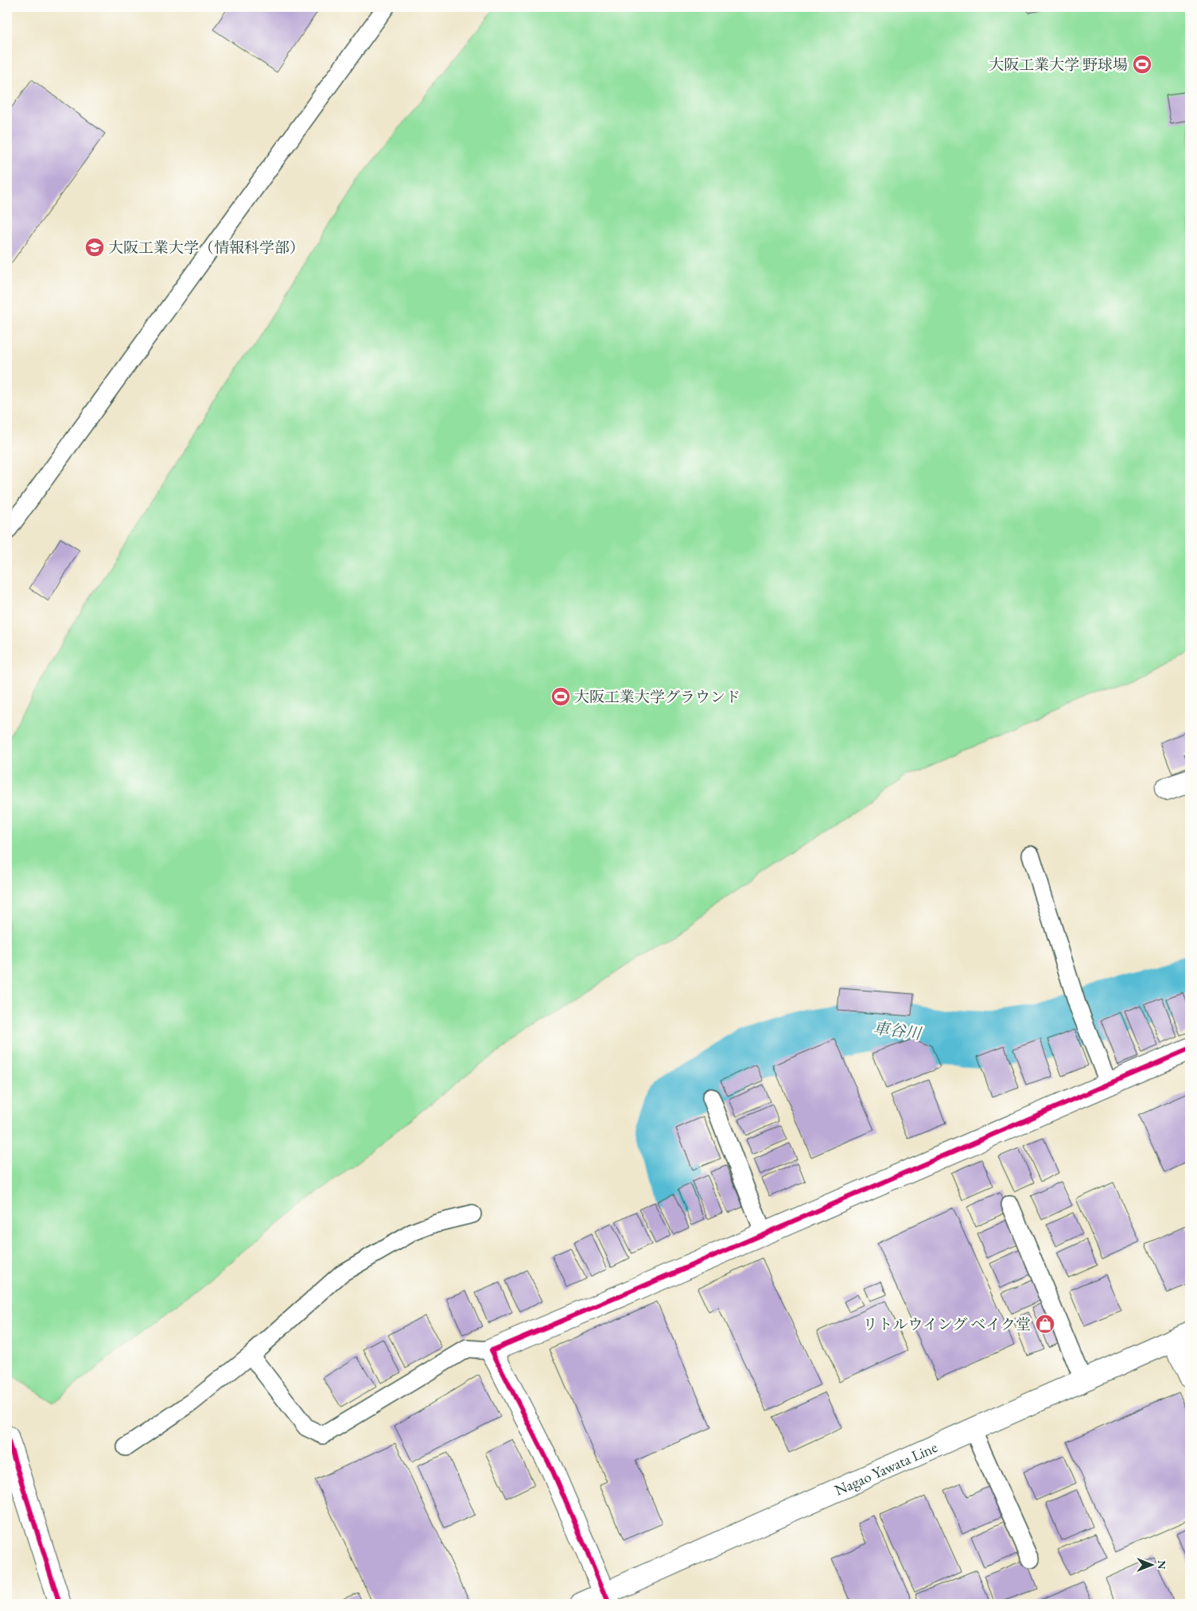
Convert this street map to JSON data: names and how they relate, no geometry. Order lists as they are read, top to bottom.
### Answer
{
  "streets": {
    "street": ["Nagao Yawata Line"]
  },
  "water": ["車谷川"],
  "places": {
    "sports": ["大阪工業大学 野球場", "大阪工業大学グラウンド"],
    "school or university": ["大阪工業大学（情報科学部）"],
    "shop": ["リトルウイング ベイク堂"]
  },
  "north": "right"
}
